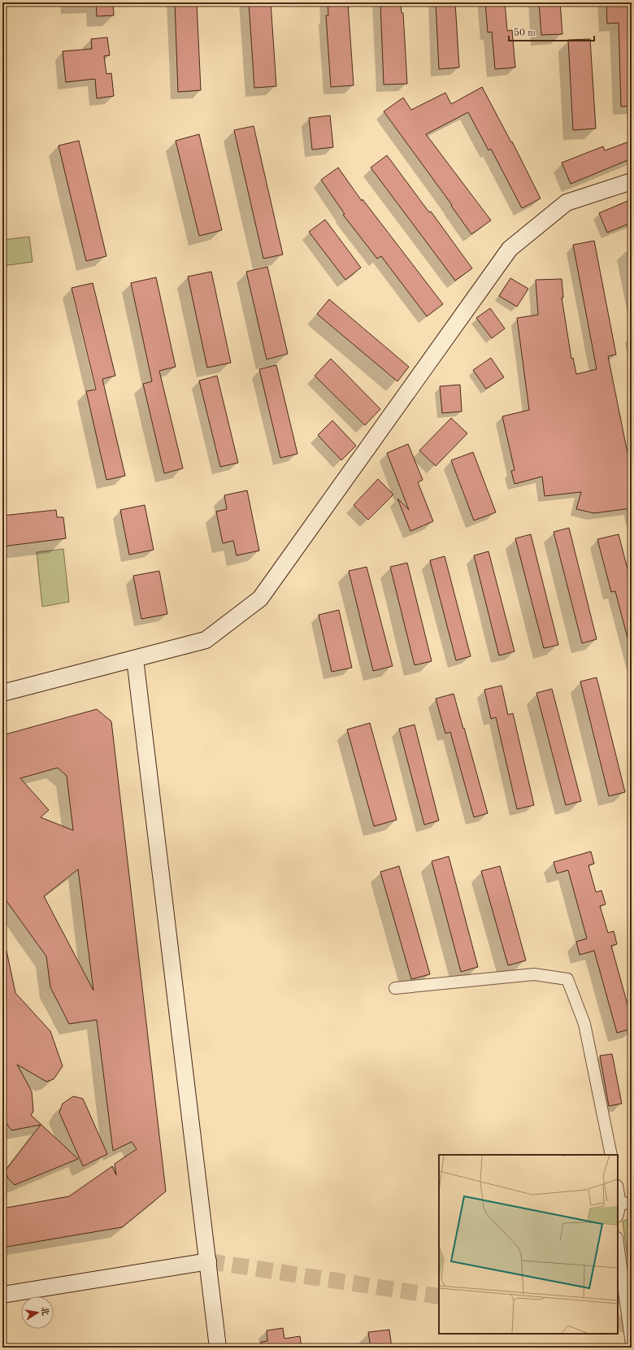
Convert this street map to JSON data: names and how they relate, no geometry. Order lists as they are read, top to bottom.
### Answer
{
  "scale_bar": "50 m",
  "north": "right"
}
